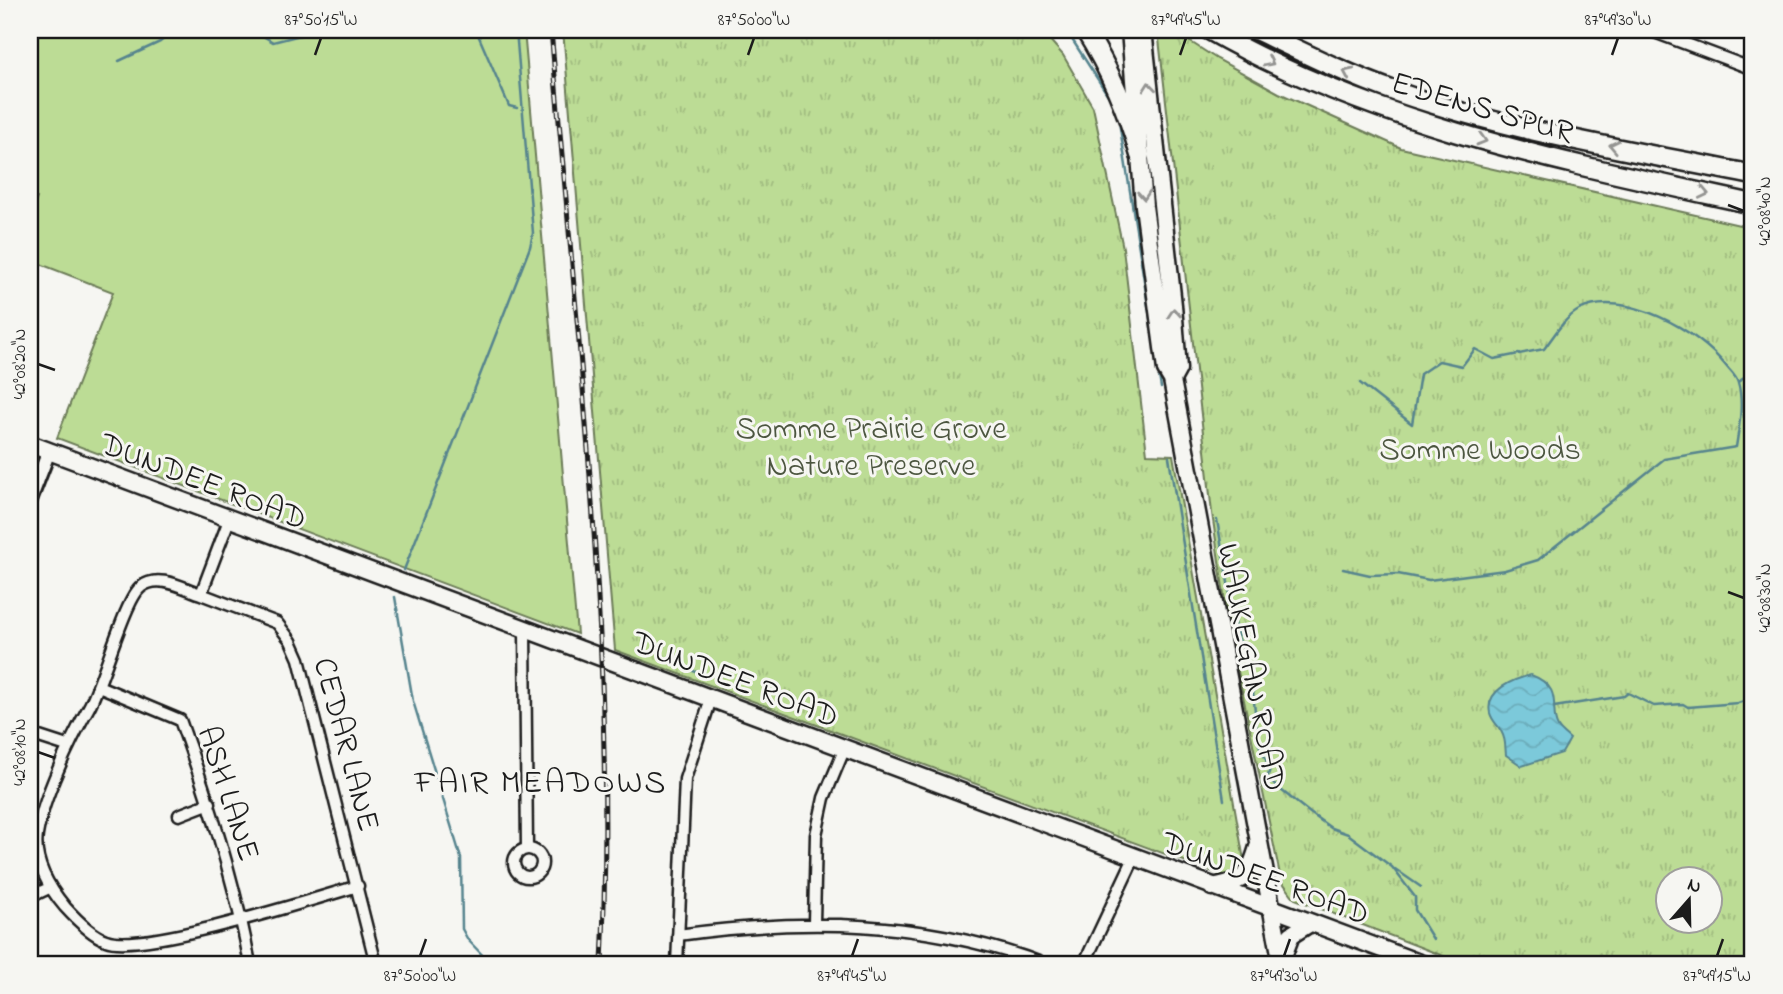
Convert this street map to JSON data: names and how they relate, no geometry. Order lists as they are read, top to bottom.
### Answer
{
  "streets": {
    "highway": ["EDENS SPUR"],
    "main road": ["DUNDEE ROAD", "WAUKEGAN ROAD"],
    "street": ["CEDAR LANE", "ASH LANE"]
  },
  "crossings": [
    ["DUNDEE ROAD", "WAUKEGAN ROAD"]
  ],
  "districts": ["FAIR MEADOWS"],
  "parks": ["Somme Prairie Grove Nature Preserve", "Somme Woods"],
  "north": "top",
  "coordinates": [
    "87°50'15\"W",
    "87°50'00\"W",
    "87°49'45\"W",
    "87°49'30\"W",
    "42°08'40\"N",
    "42°08'20\"N",
    "42°08'30\"N",
    "42°08'10\"N",
    "87°49'15\"W"
  ]
}
